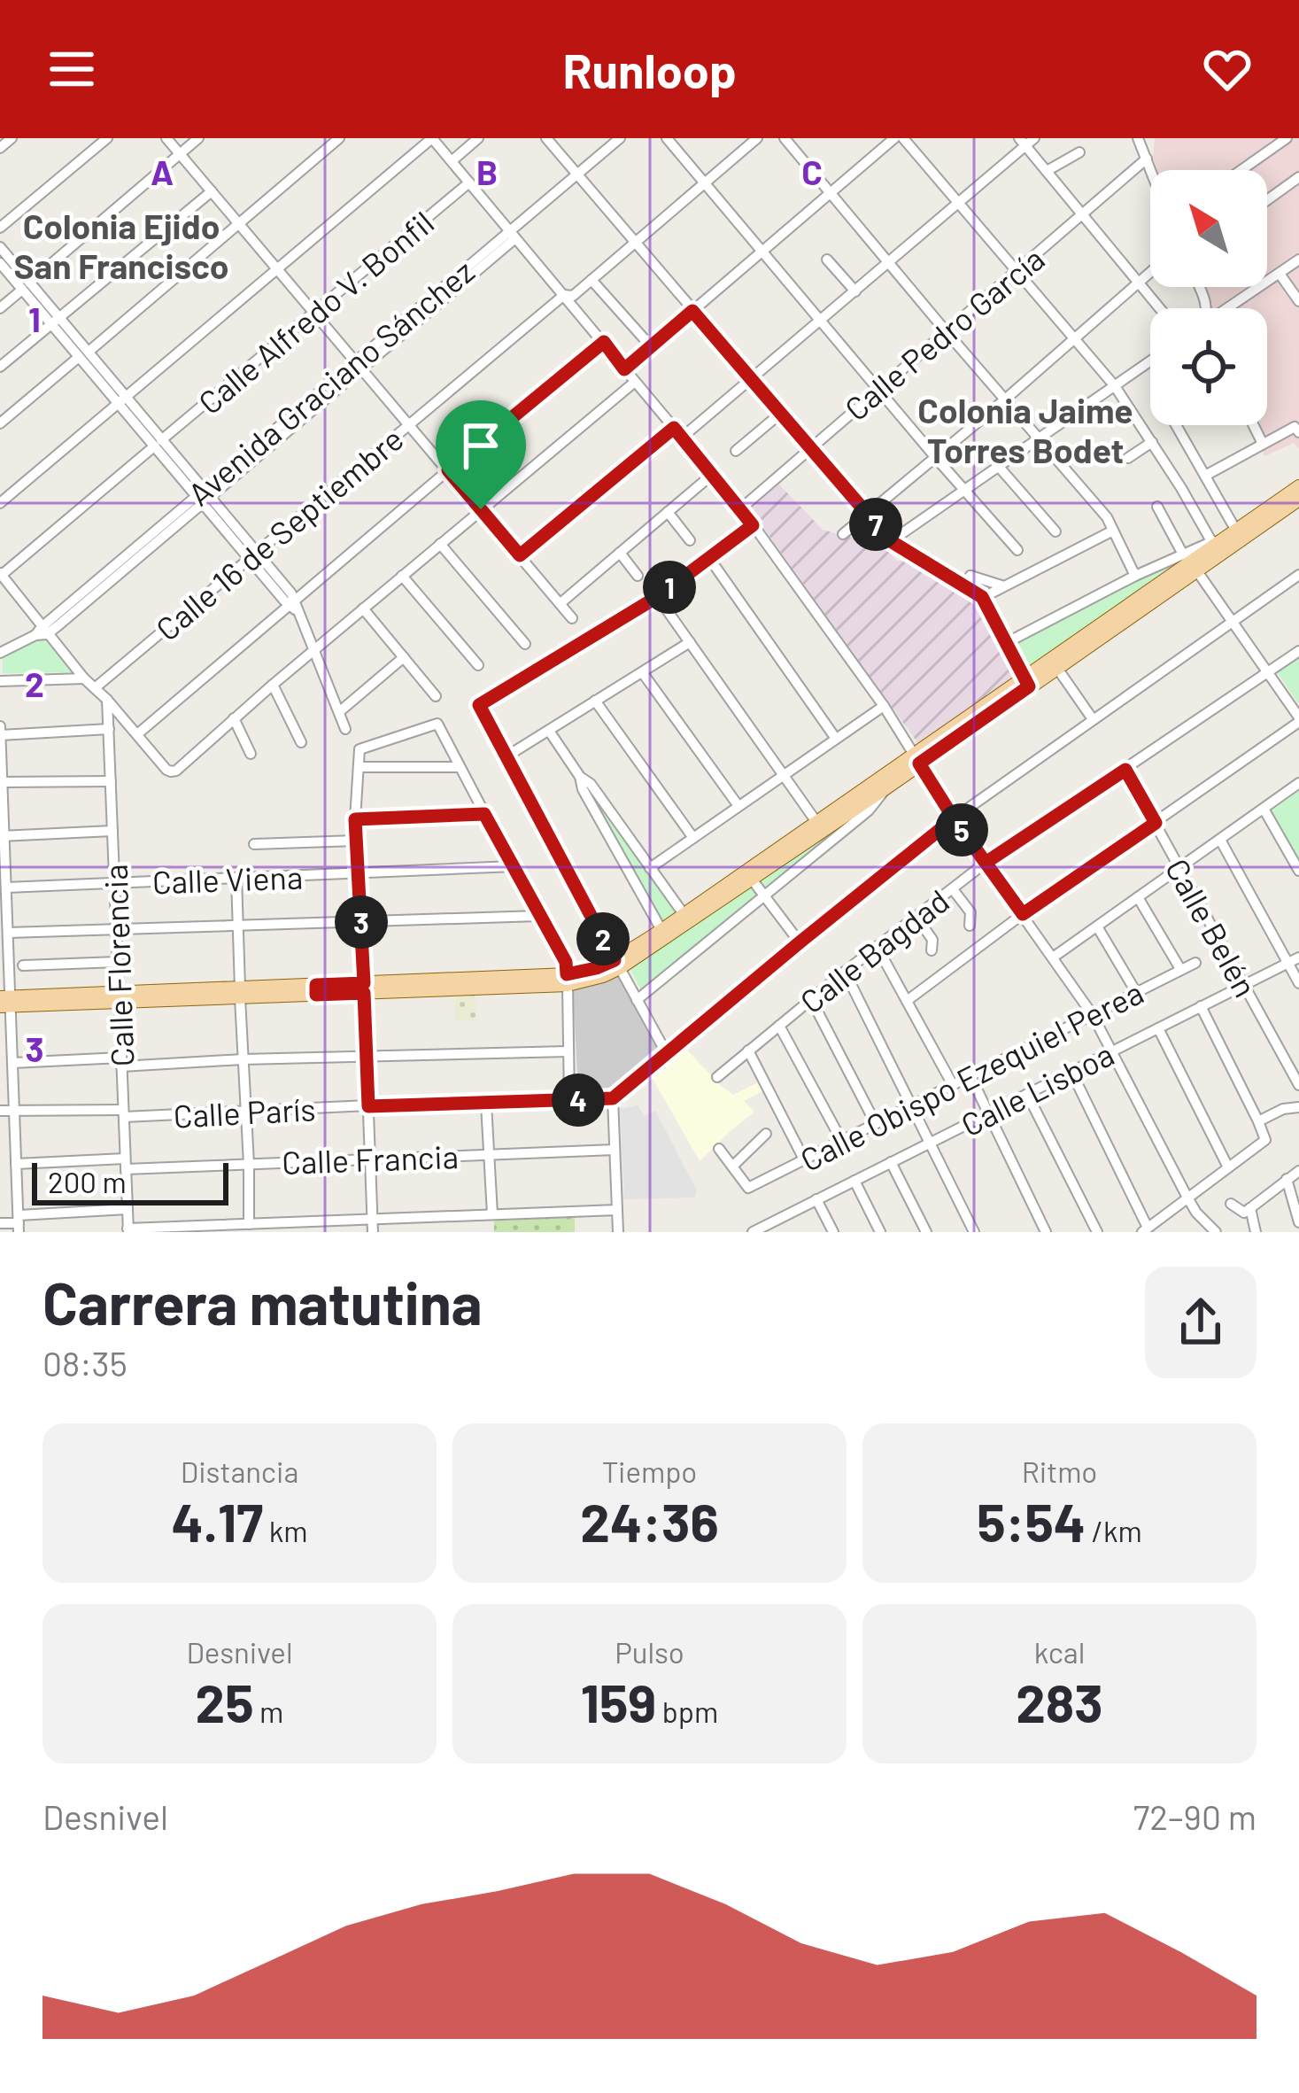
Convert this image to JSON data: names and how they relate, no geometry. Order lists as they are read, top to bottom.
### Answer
{
  "streets": {
    "street": [
      "Calle Alfredo V. Bonfil",
      "Calle Pedro García",
      "Avenida Graciano Sánchez",
      "Calle 16 de Septiembre",
      "Calle Viena",
      "Calle Belén",
      "Calle Bagdad",
      "Calle Florencia",
      "Calle Obispo Ezequiel Perea",
      "Calle Lisboa",
      "Calle París",
      "Calle Francia"
    ]
  },
  "crossings": [
    ["Calle Viena", "Calle Florencia"],
    ["Calle Belén", "Calle Bagdad"],
    ["Calle Belén", "Calle Lisboa"],
    ["Calle Florencia", "Calle París"],
    ["Calle Florencia", "Calle Francia"]
  ],
  "districts": ["Colonia Ejido San Francisco", "Colonia Jaime Torres Bodet"],
  "scale_bar": "200 m",
  "north": "top left",
  "page": {
    "header": "Runloop",
    "pins": [
      "7",
      "1",
      "5",
      "3",
      "2",
      "4"
    ],
    "scale": "200 m",
    "heading": ["Carrera matutina", "08:35"],
    "stats": [
      ["Distancia", "4.17 km"],
      ["Tiempo", "24:36"],
      ["Ritmo", "5:54 /km"],
      ["Desnivel", "25 m"],
      ["Pulso", "159 bpm"],
      ["kcal", "283"]
    ],
    "chart": ["Desnivel", "72–90 m"]
  },
  "grid": {
    "columns": ["A", "B", "C"],
    "rows": ["1", "2", "3"]
  }
}
